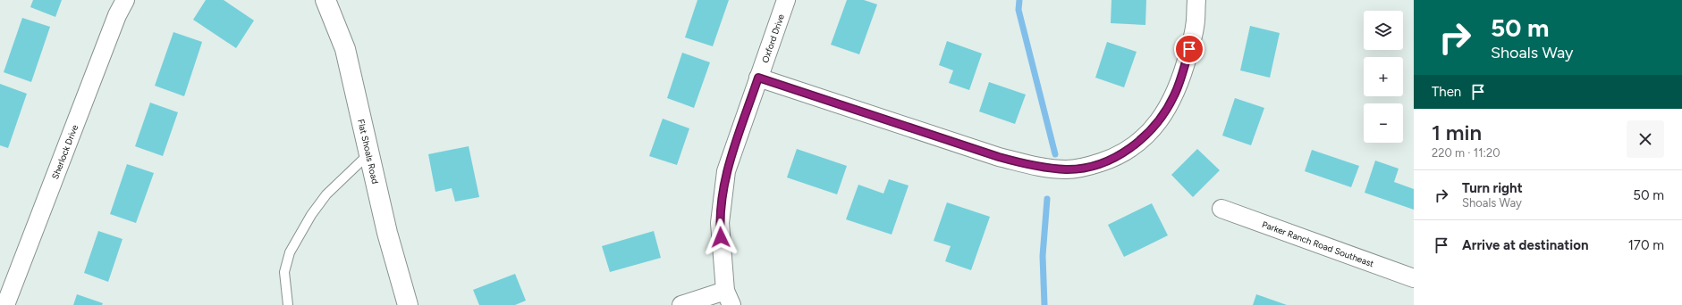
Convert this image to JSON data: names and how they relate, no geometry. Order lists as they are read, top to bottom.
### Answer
{
  "streets": {
    "main road": ["Flat Shoals Road"],
    "street": ["Oxford Drive", "Sherlock Drive", "Parker Ranch Road Southeast"]
  },
  "page": {
    "turn": ["50 m", "Shoals Way"],
    "map_buttons": ["+", "−"],
    "then": "Then",
    "heading": ["1 min", "220 m · 11:20"],
    "list": [
      {
        "name": "Turn right",
        "note": "Shoals Way",
        "value": "50 m"
      },
      {
        "name": "Arrive at destination",
        "value": "170 m"
      }
    ]
  }
}
